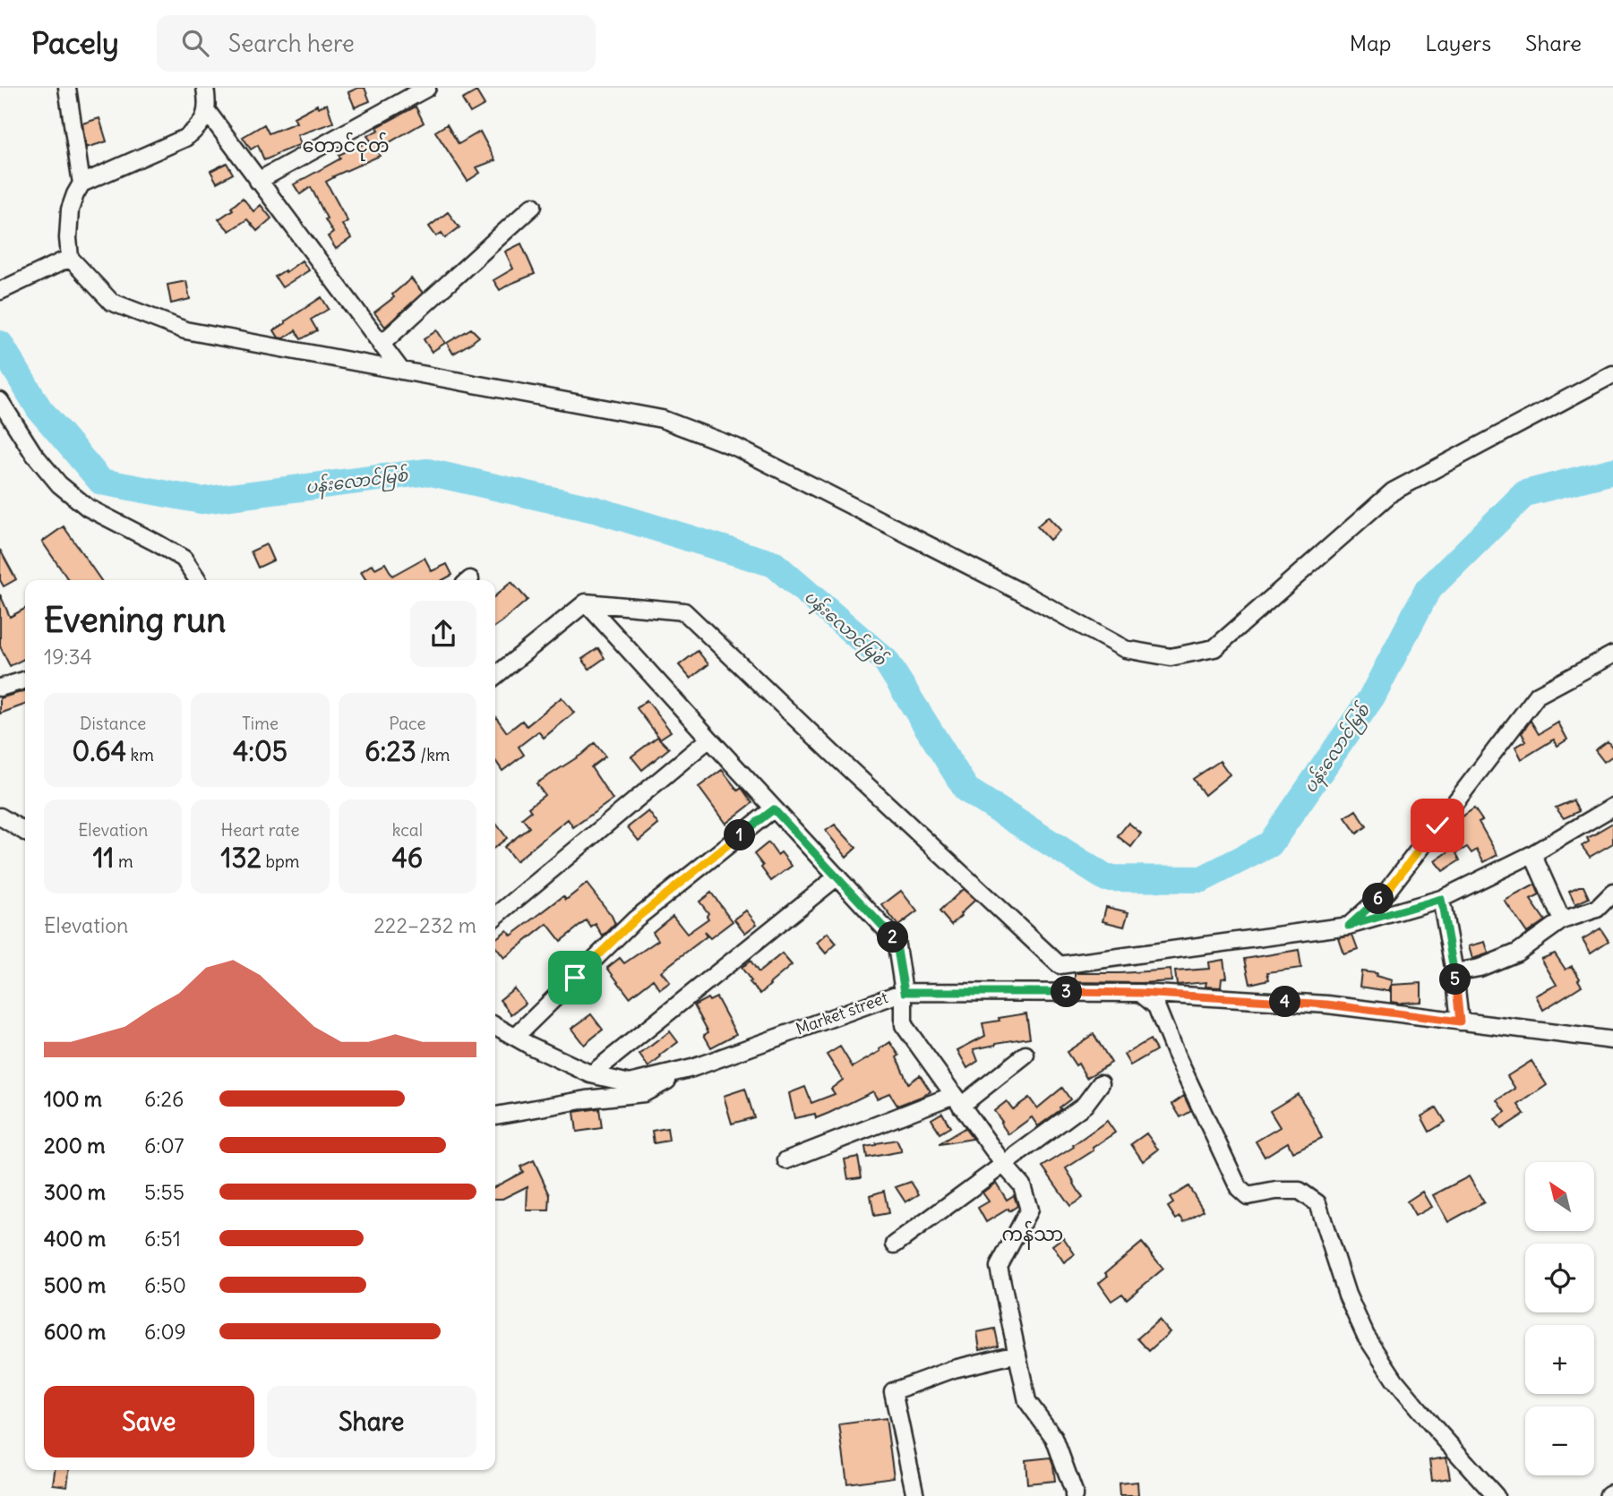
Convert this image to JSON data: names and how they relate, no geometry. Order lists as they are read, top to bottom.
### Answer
{
  "streets": {
    "street": ["Market street"]
  },
  "districts": ["တောင်ငုတ်", "ကန်သာ"],
  "water": ["ပန်းလောင်မြစ်"],
  "north": "top left",
  "page": {
    "header": "Pacely",
    "search": "Search here",
    "nav": ["Map", "Layers", "Share"],
    "heading": ["Evening run", "19:34"],
    "stats": [
      ["Distance", "0.64 km"],
      ["Time", "4:05"],
      ["Pace", "6:23 /km"],
      ["Elevation", "11 m"],
      ["Heart rate", "132 bpm"],
      ["kcal", "46"]
    ],
    "pins": [
      "1",
      "6",
      "2",
      "5",
      "3",
      "4"
    ],
    "chart": ["Elevation", "222–232 m"],
    "list": [
      {
        "name": "100 m",
        "note": "6:26"
      },
      {
        "name": "200 m",
        "note": "6:07"
      },
      {
        "name": "300 m",
        "note": "5:55"
      },
      {
        "name": "400 m",
        "note": "6:51"
      },
      {
        "name": "500 m",
        "note": "6:50"
      },
      {
        "name": "600 m",
        "note": "6:09"
      }
    ],
    "map_buttons": ["+", "−"],
    "buttons": ["Save", "Share"]
  }
}
